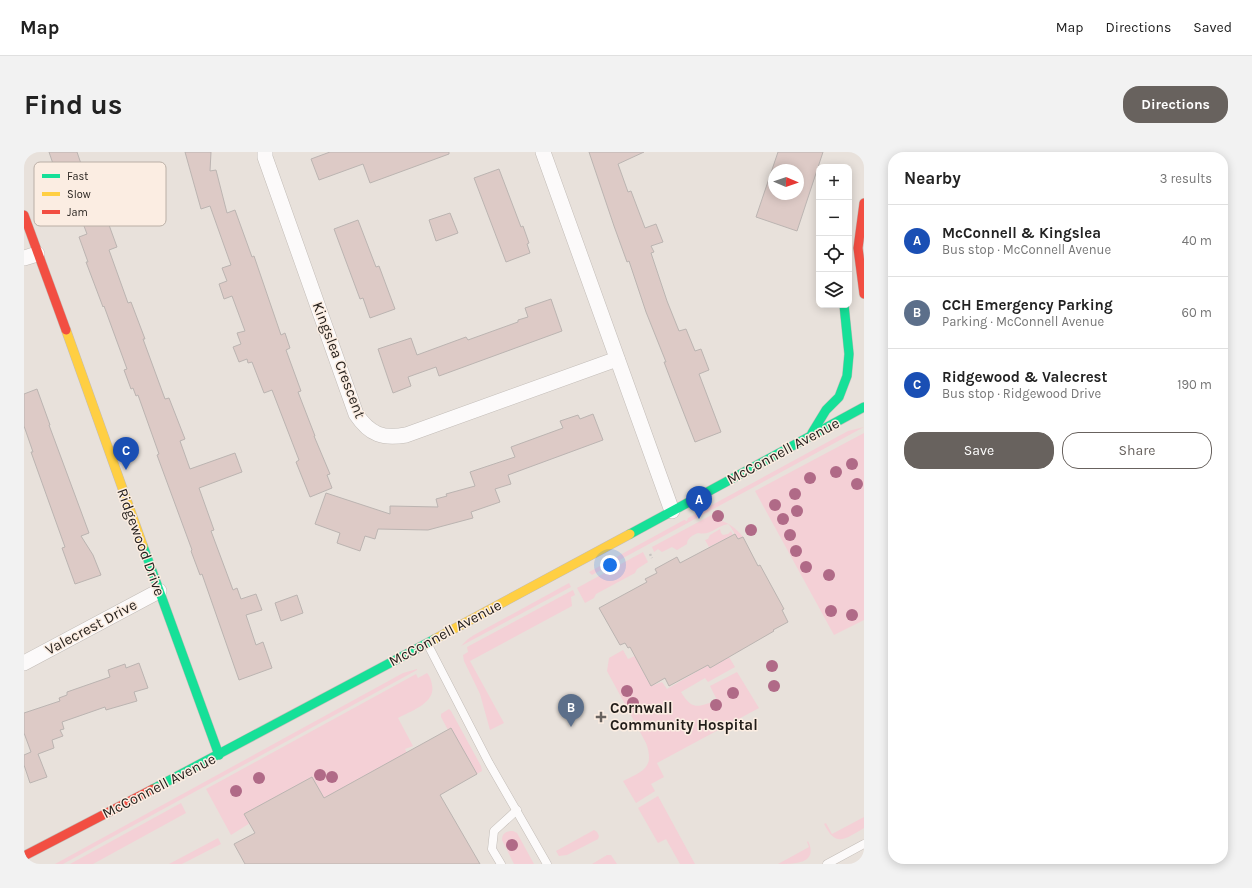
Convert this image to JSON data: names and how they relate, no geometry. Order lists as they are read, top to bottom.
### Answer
{
  "streets": {
    "main road": ["McConnell Avenue", "Ridgewood Drive"],
    "street": ["Kingslea Crescent", "Valecrest Drive"]
  },
  "crossings": [
    ["McConnell Avenue", "Ridgewood Drive"],
    ["Ridgewood Drive", "Valecrest Drive"]
  ],
  "places": {
    "health": ["Cornwall Community Hospital"]
  },
  "legend": ["Fast", "Slow", "Jam"],
  "north": "right",
  "page": {
    "header": "Map",
    "nav": ["Map", "Directions", "Saved"],
    "buttons": [
      "Directions",
      ["Save", "Share"]
    ],
    "title": "Find us",
    "heading": ["Nearby", "3 results"],
    "map_buttons": ["+", "−"],
    "list": [
      {
        "mark": "A",
        "name": "McConnell & Kingslea",
        "note": "Bus stop · McConnell Avenue",
        "value": "40 m"
      },
      {
        "mark": "B",
        "name": "CCH Emergency Parking",
        "note": "Parking · McConnell Avenue",
        "value": "60 m"
      },
      {
        "mark": "C",
        "name": "Ridgewood & Valecrest",
        "note": "Bus stop · Ridgewood Drive",
        "value": "190 m"
      }
    ],
    "pins": ["C", "A", "B"]
  }
}
